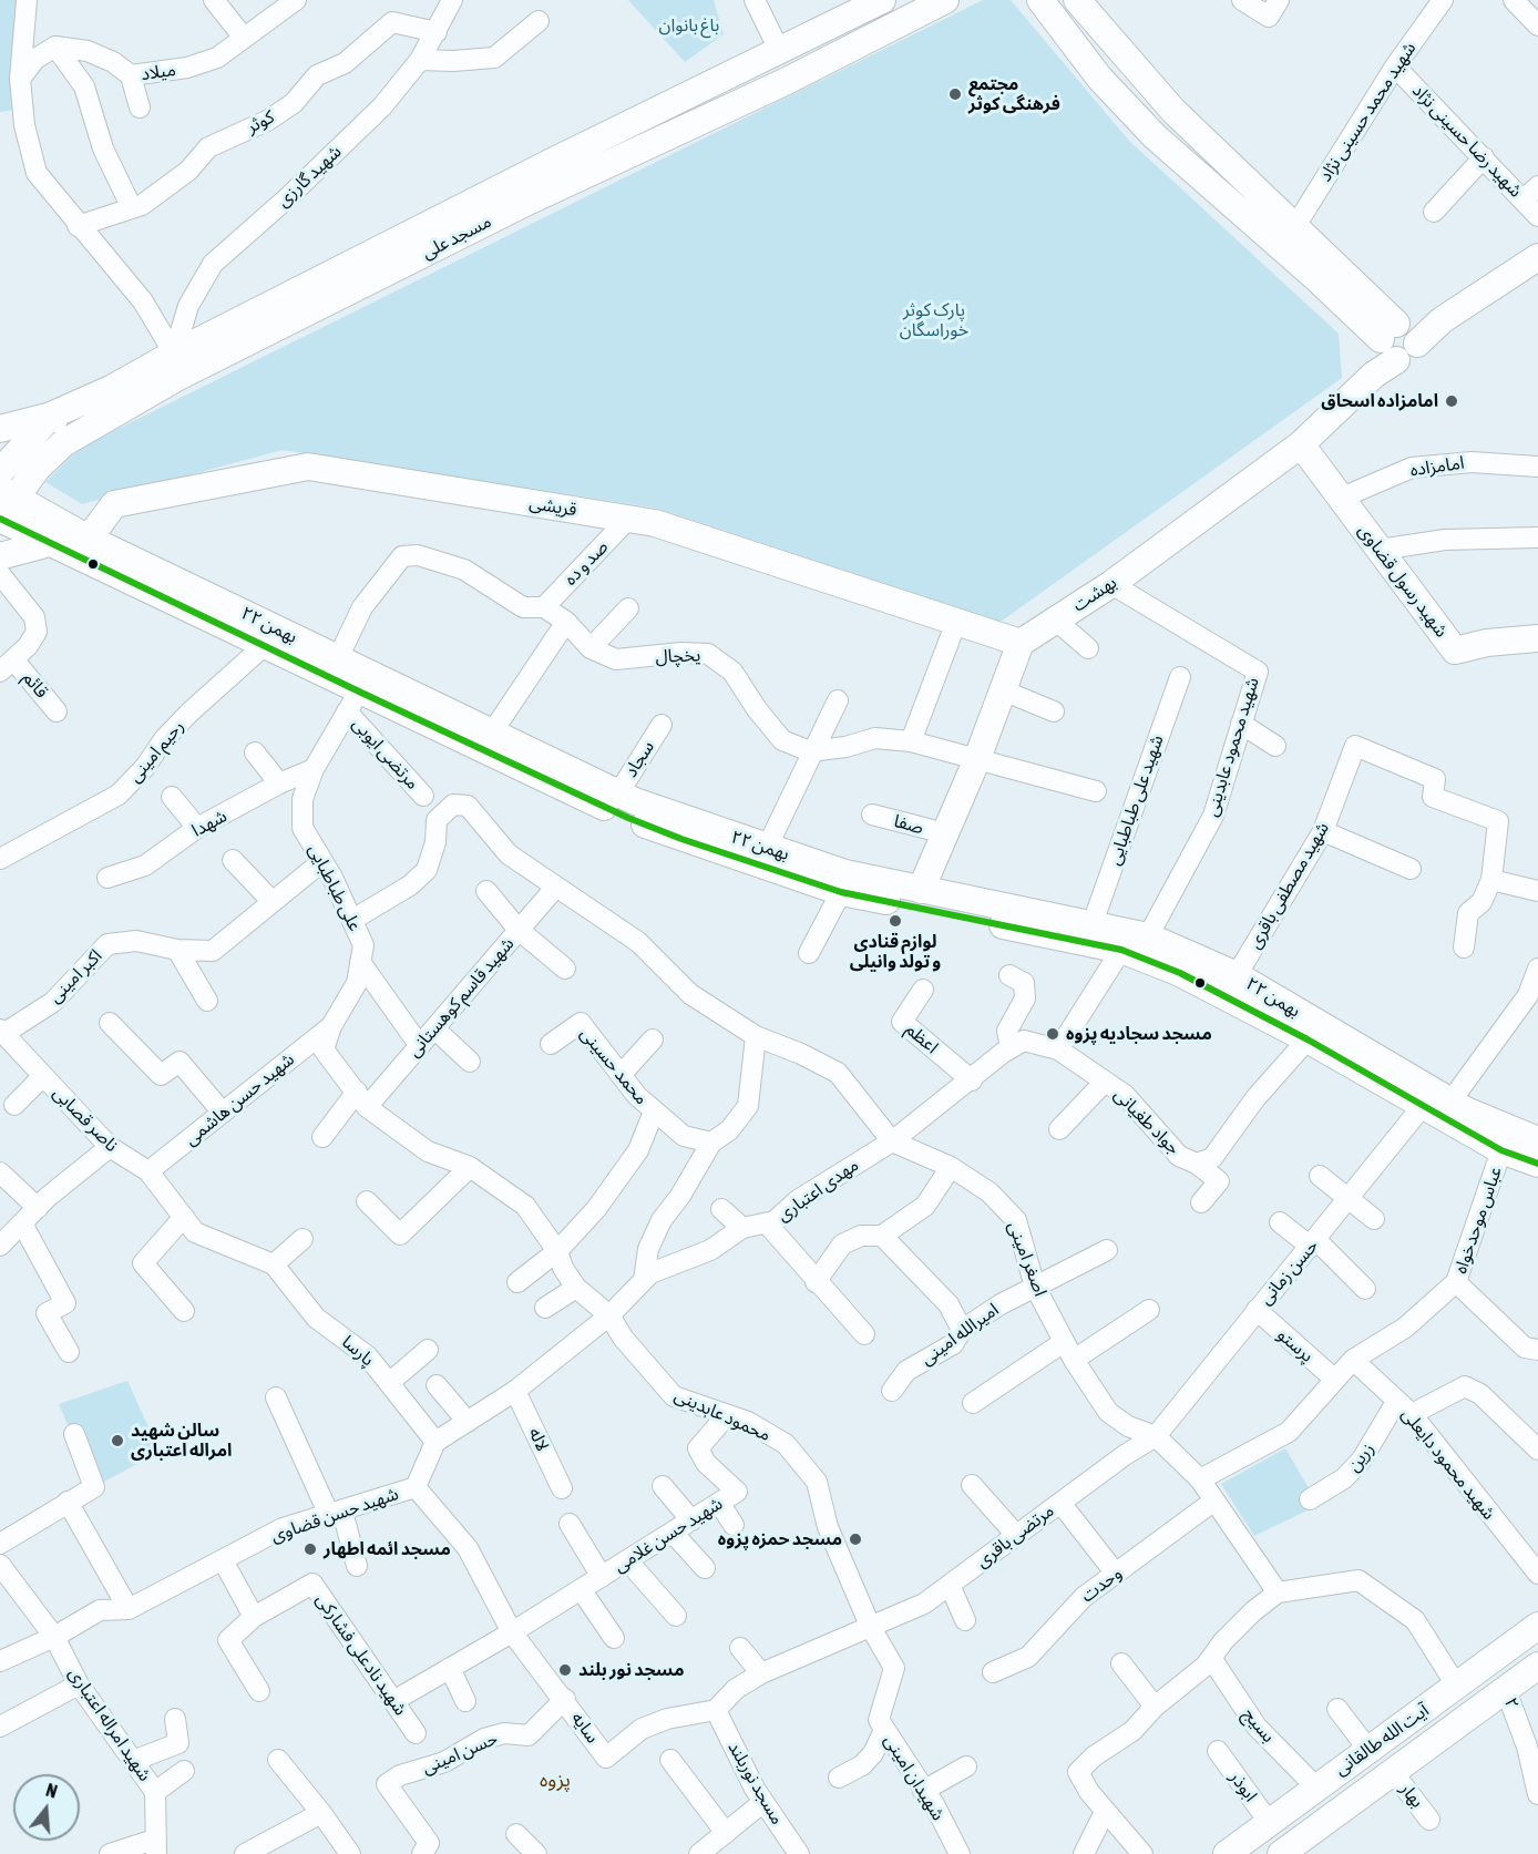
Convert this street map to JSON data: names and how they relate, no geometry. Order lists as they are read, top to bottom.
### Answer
{
  "streets": {
    "main road": [
      "مسجد علی",
      "قریشی",
      "شهید رسول قضاوی",
      "بهشت",
      "۲۲ بهمن",
      "آیت الله طالقانی"
    ],
    "street": [
      "میلاد",
      "شهید محمد حسینی نژاد",
      "کوثر",
      "شهید رضا حسینی نژاد",
      "شهید گارزی",
      "امامزاده",
      "صد و ده",
      "یخچال",
      "قائم",
      "شهید محمود عابدینی",
      "رحیم امینی",
      "مرتضی ایوبی",
      "سجاد",
      "شهید علی طباطبایی",
      "شهدا",
      "صفا",
      "شهید مصطفی باقری",
      "علی طباطبایی",
      "اکبر امینی",
      "شهید قاسم کوهستانی",
      "اعظم",
      "محمد حسینی",
      "شهید حسن هاشمی",
      "ناصر قصابی",
      "جواد طغیانی",
      "مهدی اعتباری",
      "عباس موحدخواه",
      "اصغر امینی",
      "حسن زمانی",
      "امیرالله امینی",
      "پرستو",
      "پارسا",
      "محمود عابدینی",
      "لاله",
      "زرین",
      "شهید محمود دایعلی",
      "شهید حسن قضاوی",
      "شهید حسن غلامی",
      "مرتضی باقری",
      "وحدت",
      "شهید نادعلی فشارکی",
      "۲",
      "شهید امراله اعتباری",
      "بسیج",
      "سایه",
      "حسن امینی",
      "شهیدان امینی",
      "مسجد نوربلند",
      "ابوذر",
      "بهار"
    ]
  },
  "crossings": [
    ["شهید محمد حسینی نژاد", "شهید رضا حسینی نژاد"],
    ["کوثر", "شهید گارزی"],
    ["شهید گارزی", "مسجد علی"],
    ["مسجد علی", "۲۲ بهمن"],
    ["امامزاده", "شهید رسول قضاوی"],
    ["قریشی", "صد و ده"],
    ["قریشی", "بهشت"],
    ["قریشی", "۲۲ بهمن"],
    ["صد و ده", "یخچال"],
    ["شهید رسول قضاوی", "بهشت"],
    ["بهشت", "شهید محمود عابدینی"],
    ["۲۲ بهمن", "یخچال"],
    ["۲۲ بهمن", "شهید محمود عابدینی"],
    ["۲۲ بهمن", "رحیم امینی"],
    ["۲۲ بهمن", "مرتضی ایوبی"],
    ["۲۲ بهمن", "سجاد"],
    ["۲۲ بهمن", "شهید علی طباطبایی"],
    ["۲۲ بهمن", "شهید مصطفی باقری"],
    ["۲۲ بهمن", "علی طباطبایی"],
    ["۲۲ بهمن", "جواد طغیانی"],
    ["۲۲ بهمن", "عباس موحدخواه"],
    ["۲۲ بهمن", "حسن زمانی"],
    ["مرتضی ایوبی", "علی طباطبایی"],
    ["شهدا", "علی طباطبایی"],
    ["علی طباطبایی", "اکبر امینی"],
    ["علی طباطبایی", "شهید قاسم کوهستانی"],
    ["علی طباطبایی", "شهید حسن هاشمی"],
    ["علی طباطبایی", "مهدی اعتباری"],
    ["علی طباطبایی", "محمود عابدینی"],
    ["اکبر امینی", "ناصر قصابی"],
    ["اعظم", "مهدی اعتباری"],
    ["شهید حسن هاشمی", "ناصر قصابی"],
    ["ناصر قصابی", "پارسا"],
    ["مهدی اعتباری", "اصغر امینی"],
    ["مهدی اعتباری", "محمود عابدینی"],
    ["عباس موحدخواه", "پرستو"],
    ["عباس موحدخواه", "شهید محمود دایعلی"],
    ["اصغر امینی", "حسن زمانی"],
    ["اصغر امینی", "امیرالله امینی"],
    ["اصغر امینی", "مرتضی باقری"],
    ["حسن زمانی", "پرستو"],
    ["حسن زمانی", "مرتضی باقری"],
    ["پارسا", "شهید حسن قضاوی"],
    ["محمود عابدینی", "شهید حسن غلامی"],
    ["محمود عابدینی", "مرتضی باقری"],
    ["محمود عابدینی", "شهیدان امینی"],
    ["زرین", "شهید محمود دایعلی"],
    ["شهید حسن قضاوی", "شهید امراله اعتباری"],
    ["شهید حسن قضاوی", "سایه"],
    ["شهید حسن غلامی", "شهید نادعلی فشارکی"],
    ["شهید حسن غلامی", "سایه"],
    ["مرتضی باقری", "شهیدان امینی"],
    ["۲", "آیت الله طالقانی"],
    ["بسیج", "آیت الله طالقانی"],
    ["سایه", "حسن امینی"],
    ["سایه", "مسجد نوربلند"],
    ["آیت الله طالقانی", "ابوذر"],
    ["آیت الله طالقانی", "بهار"]
  ],
  "districts": ["پزوه"],
  "parks": ["باغ بانوان", "پارک کوثر خوراسگان"],
  "places": [
    "مجتمع فرهنگی کوثر",
    "امامزاده اسحاق",
    "لوازم قنادی و تولد وانیلی",
    "مسجد سجادیه پزوه",
    "سالن شهید امراله اعتباری",
    "مسجد حمزه پزوه",
    "مسجد ائمه اطهار",
    "مسجد نور بلند"
  ],
  "north": "top"
}
